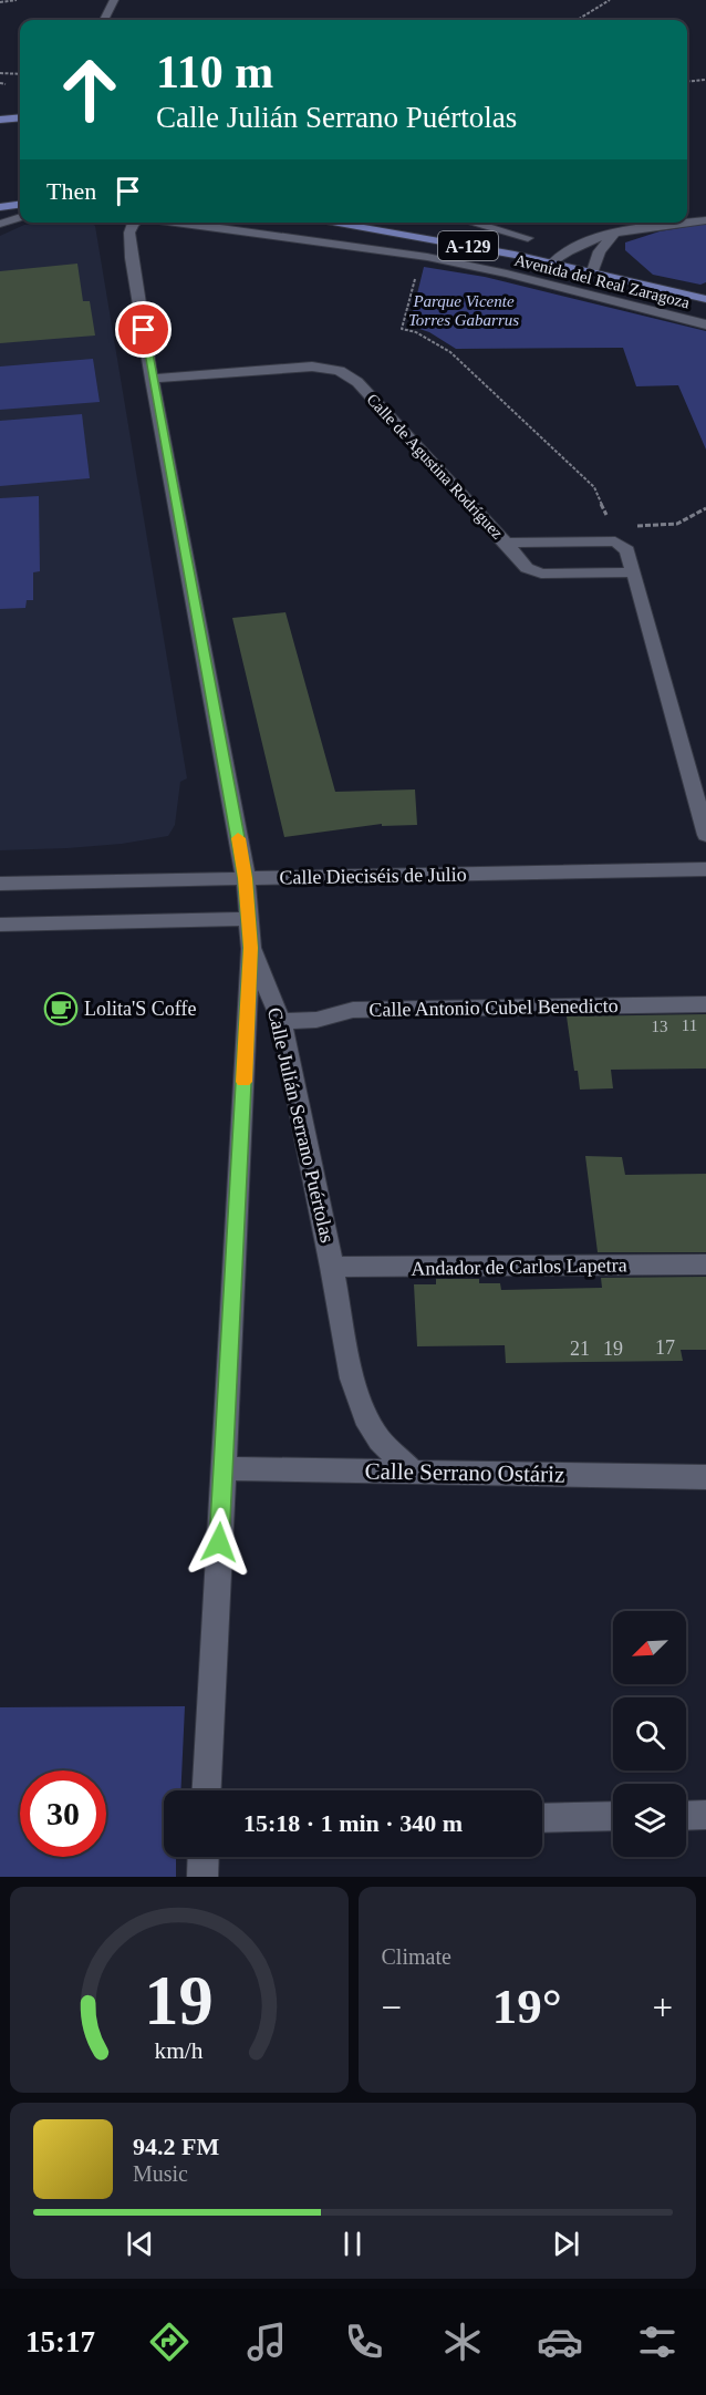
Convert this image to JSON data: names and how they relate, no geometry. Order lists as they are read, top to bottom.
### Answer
{
  "streets": {
    "main road": ["A-129", "Avenida del Real Zaragoza"],
    "street": [
      "Calle de Agustina Rodríguez",
      "Calle Dieciséis de Julio",
      "Calle Antonio Cubel Benedicto",
      "Calle Julián Serrano Puértolas",
      "Andador de Carlos Lapetra",
      "Calle Serrano Ostáriz"
    ]
  },
  "crossings": [
    ["Calle de Agustina Rodríguez", "Calle Julián Serrano Puértolas"],
    ["Calle Dieciséis de Julio", "Calle Julián Serrano Puértolas"],
    ["Calle Antonio Cubel Benedicto", "Calle Julián Serrano Puértolas"],
    ["Calle Julián Serrano Puértolas", "Andador de Carlos Lapetra"],
    ["Calle Julián Serrano Puértolas", "Calle Serrano Ostáriz"]
  ],
  "parks": ["Parque Vicente Torres Gabarrus"],
  "places": {
    "cafe": ["Lolita'S Coffe"]
  },
  "house_numbers": [
    "11",
    "13",
    "17",
    "21",
    "19"
  ],
  "north": "bottom left",
  "page": {
    "turn": ["110 m", "Calle Julián Serrano Puértolas"],
    "then": "Then",
    "limit": "30",
    "trip": "15:18 · 1 min · 340 m",
    "tile": "Climate",
    "heat": ["−", "19°", "+"],
    "song": ["94.2 FM", "Music"],
    "tabs": "15:17",
    "gauge": ["19", "km/h"]
  }
}
